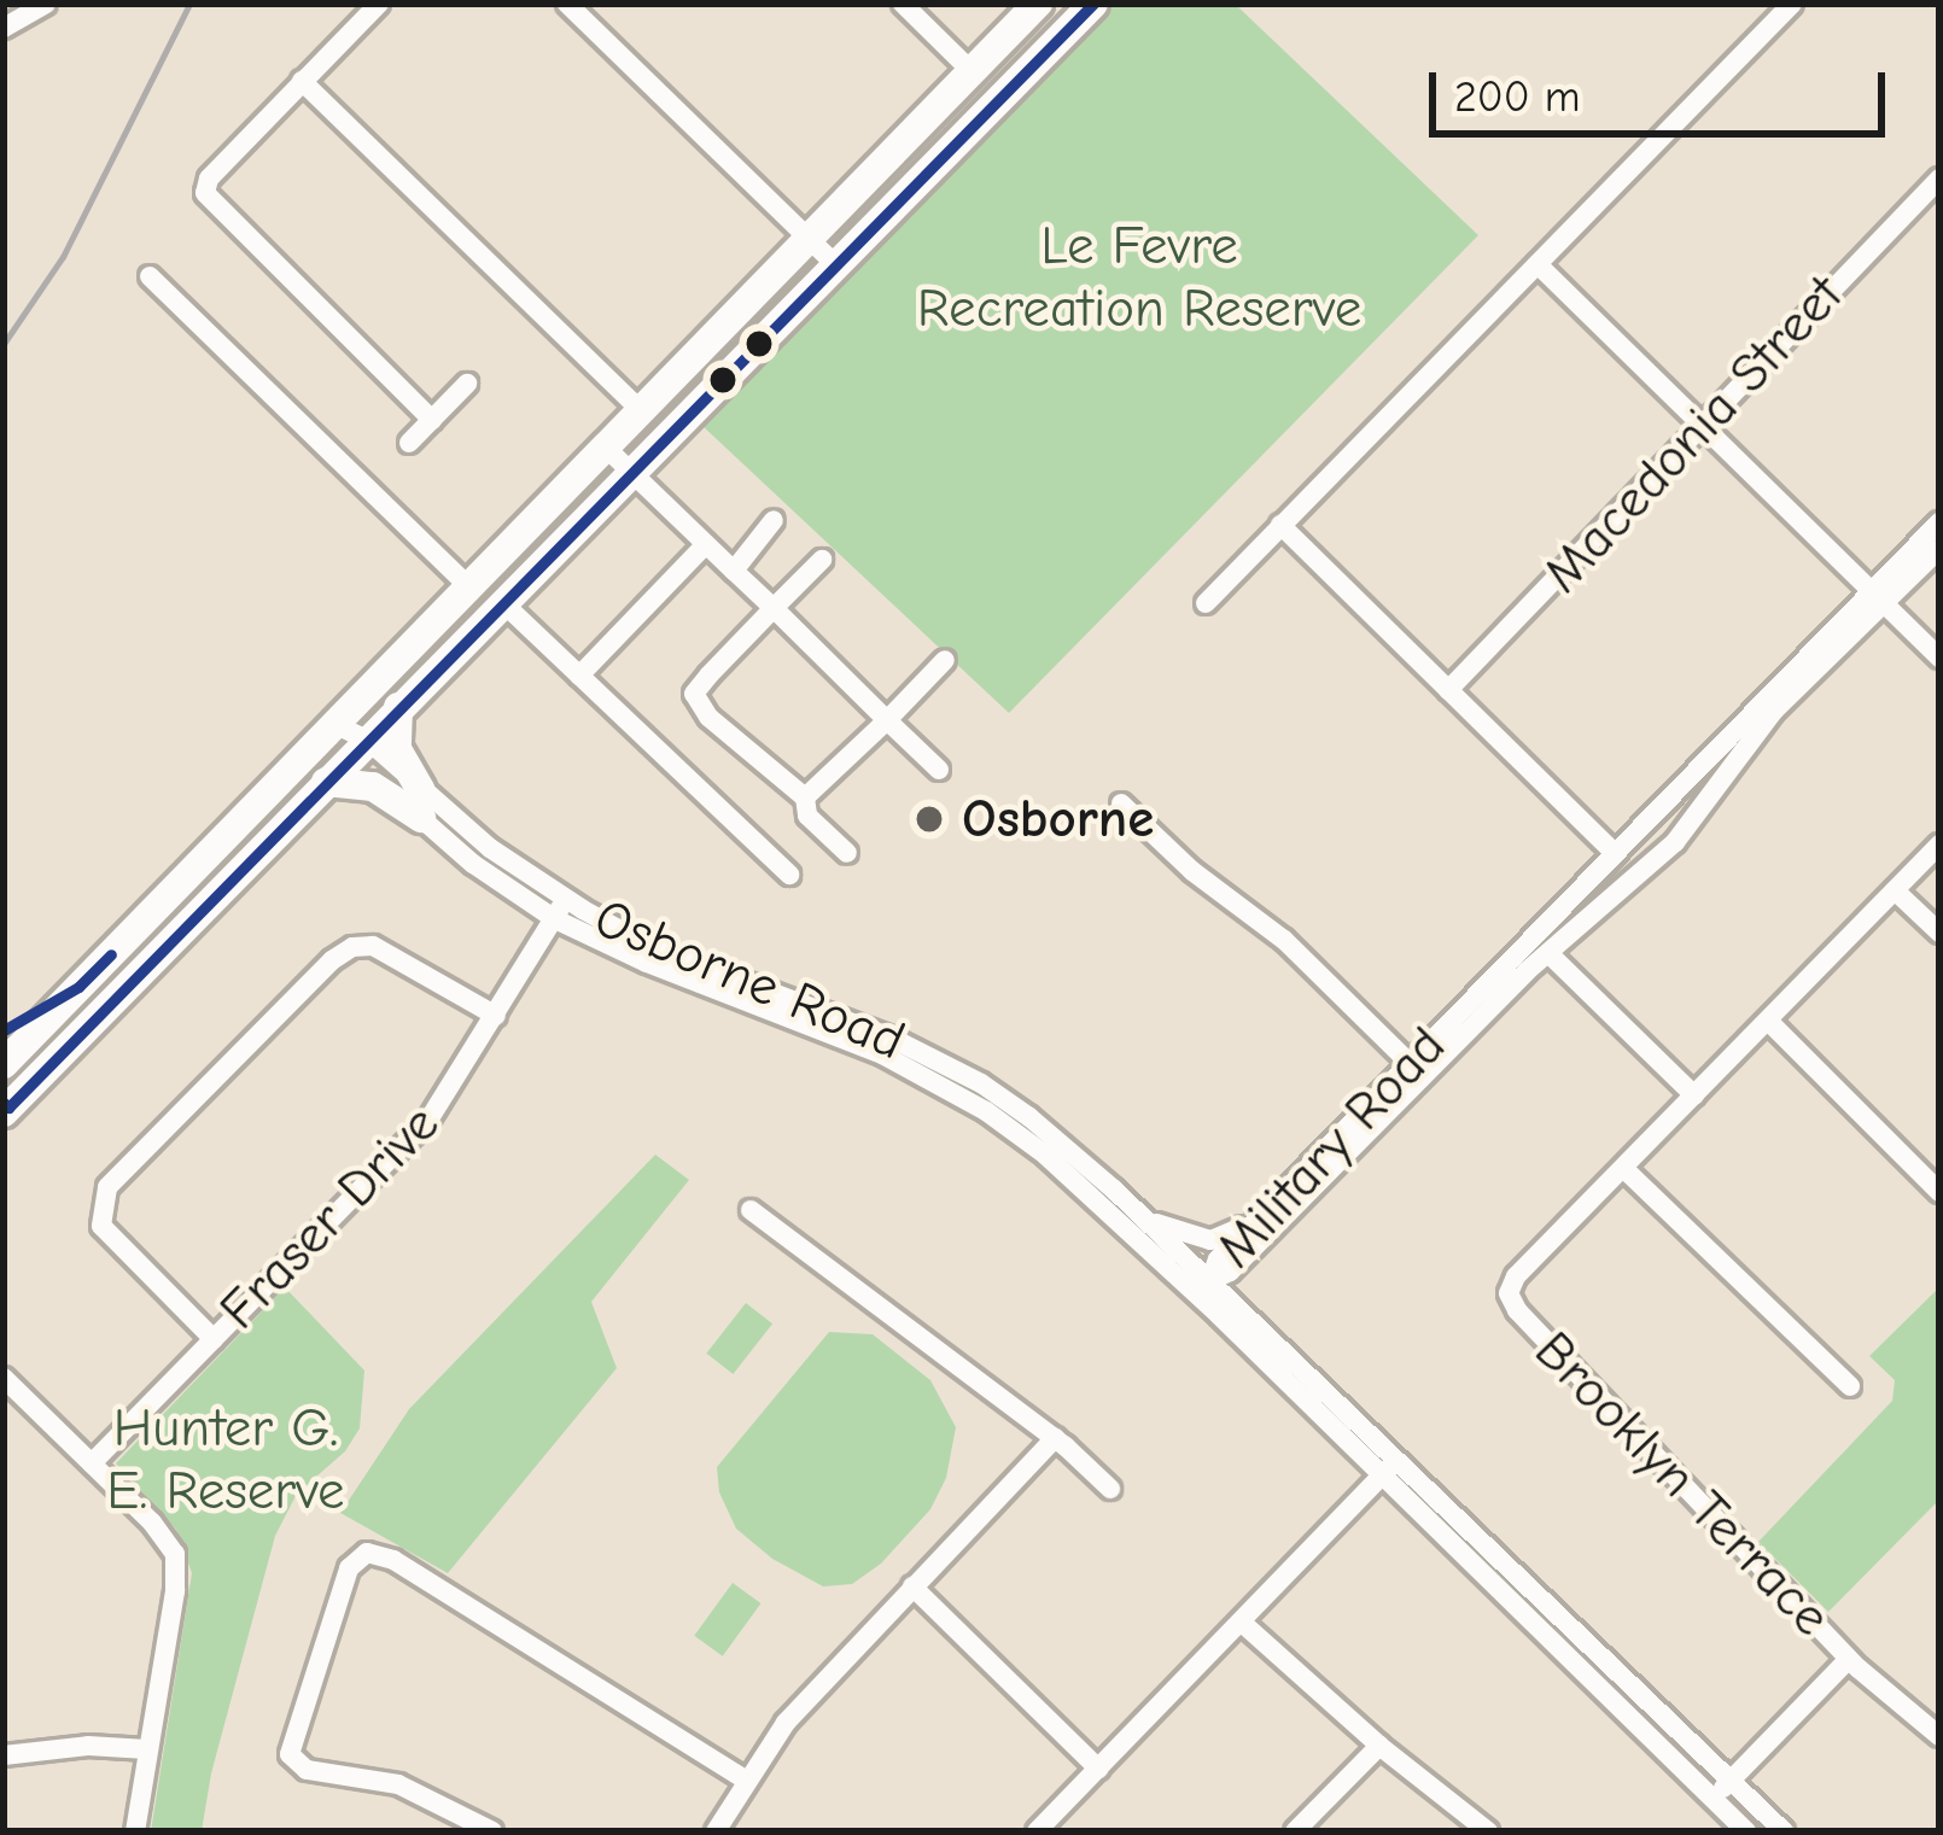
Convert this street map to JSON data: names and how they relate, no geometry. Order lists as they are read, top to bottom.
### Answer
{
  "streets": {
    "street": [
      "Macedonia Street",
      "Osborne Road",
      "Military Road",
      "Fraser Drive",
      "Brooklyn Terrace"
    ]
  },
  "crossings": [
    ["Osborne Road", "Military Road"],
    ["Osborne Road", "Fraser Drive"]
  ],
  "parks": ["Le Fevre Recreation Reserve", "Hunter G. E. Reserve"],
  "places": ["Osborne"],
  "scale_bar": "200 m"
}
